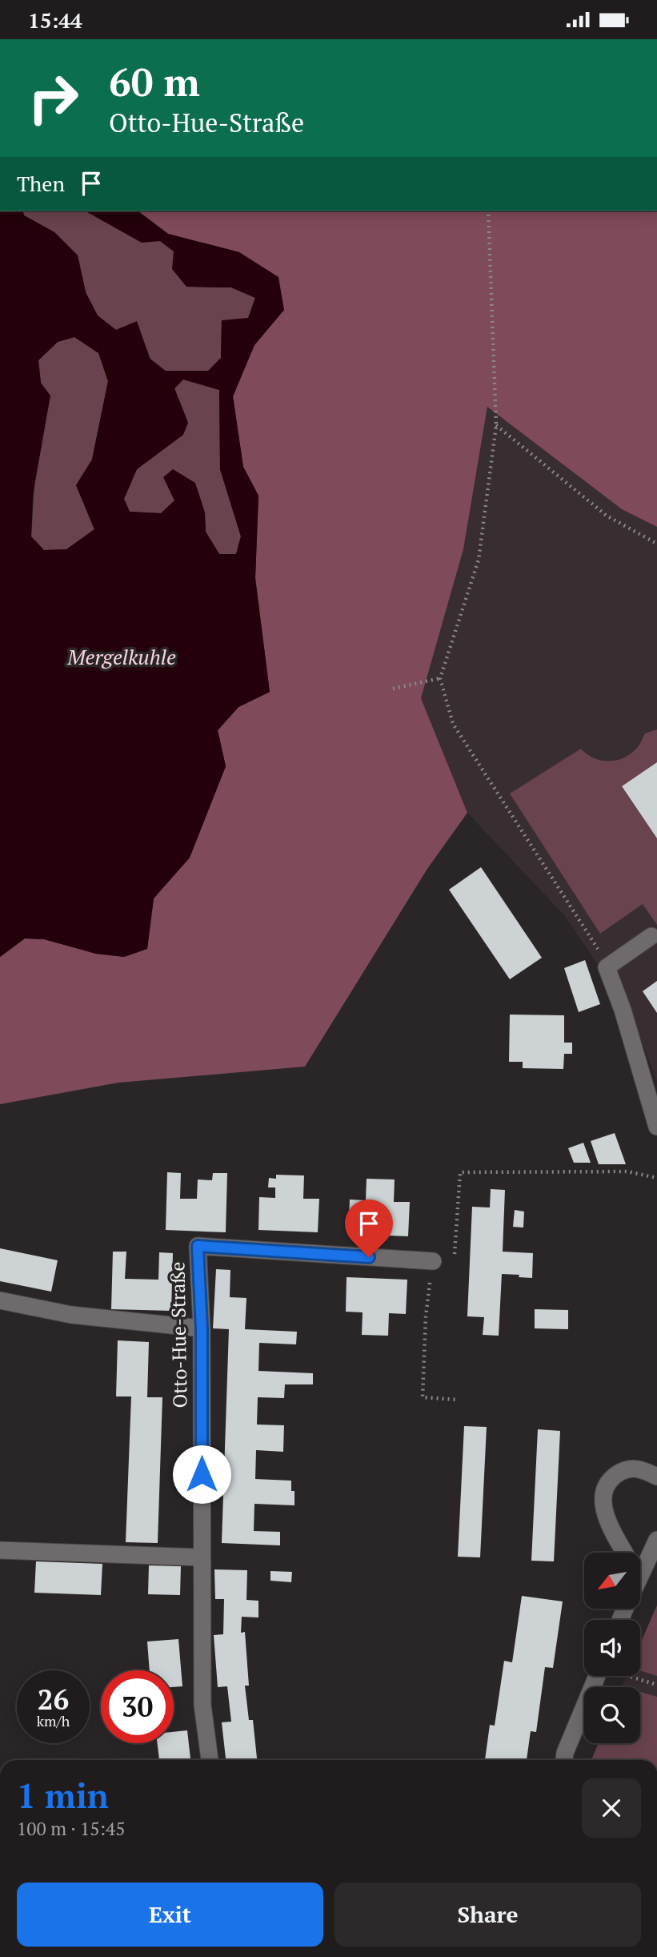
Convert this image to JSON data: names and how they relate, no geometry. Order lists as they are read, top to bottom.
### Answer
{
  "streets": {
    "street": ["Otto-Hue-Straße"]
  },
  "water": ["Mergelkuhle"],
  "north": "bottom left",
  "page": {
    "status": "15:44",
    "turn": ["60 m", "Otto-Hue-Straße"],
    "then": "Then",
    "speed": "26 km/h",
    "limit": "30",
    "heading": ["1 min", "100 m · 15:45"],
    "buttons": ["Exit", "Share"]
  }
}
